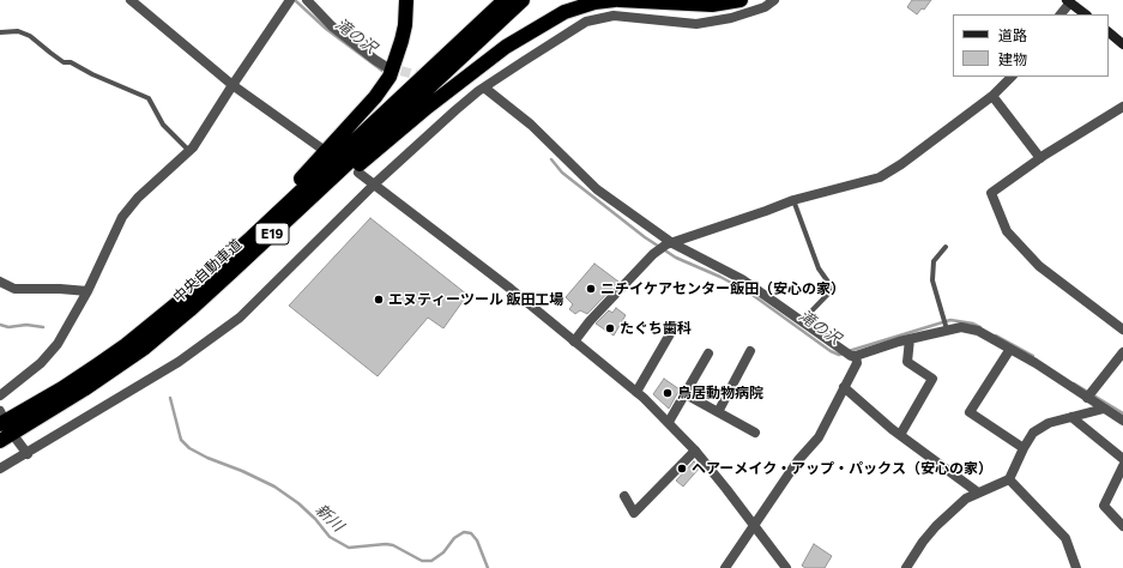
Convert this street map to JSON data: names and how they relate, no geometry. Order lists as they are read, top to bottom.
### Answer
{
  "streets": {
    "highway": ["E19", "中央自動車道"]
  },
  "water": ["滝の沢", "新川"],
  "places": [
    "ニチイケアセンター飯田（安心の家）",
    "エヌティーツール 飯田工場",
    "たぐち歯科",
    "鳥居動物病院",
    "ヘアーメイク・アップ・パックス（安心の家）"
  ],
  "legend": ["道路", "建物"]
}
